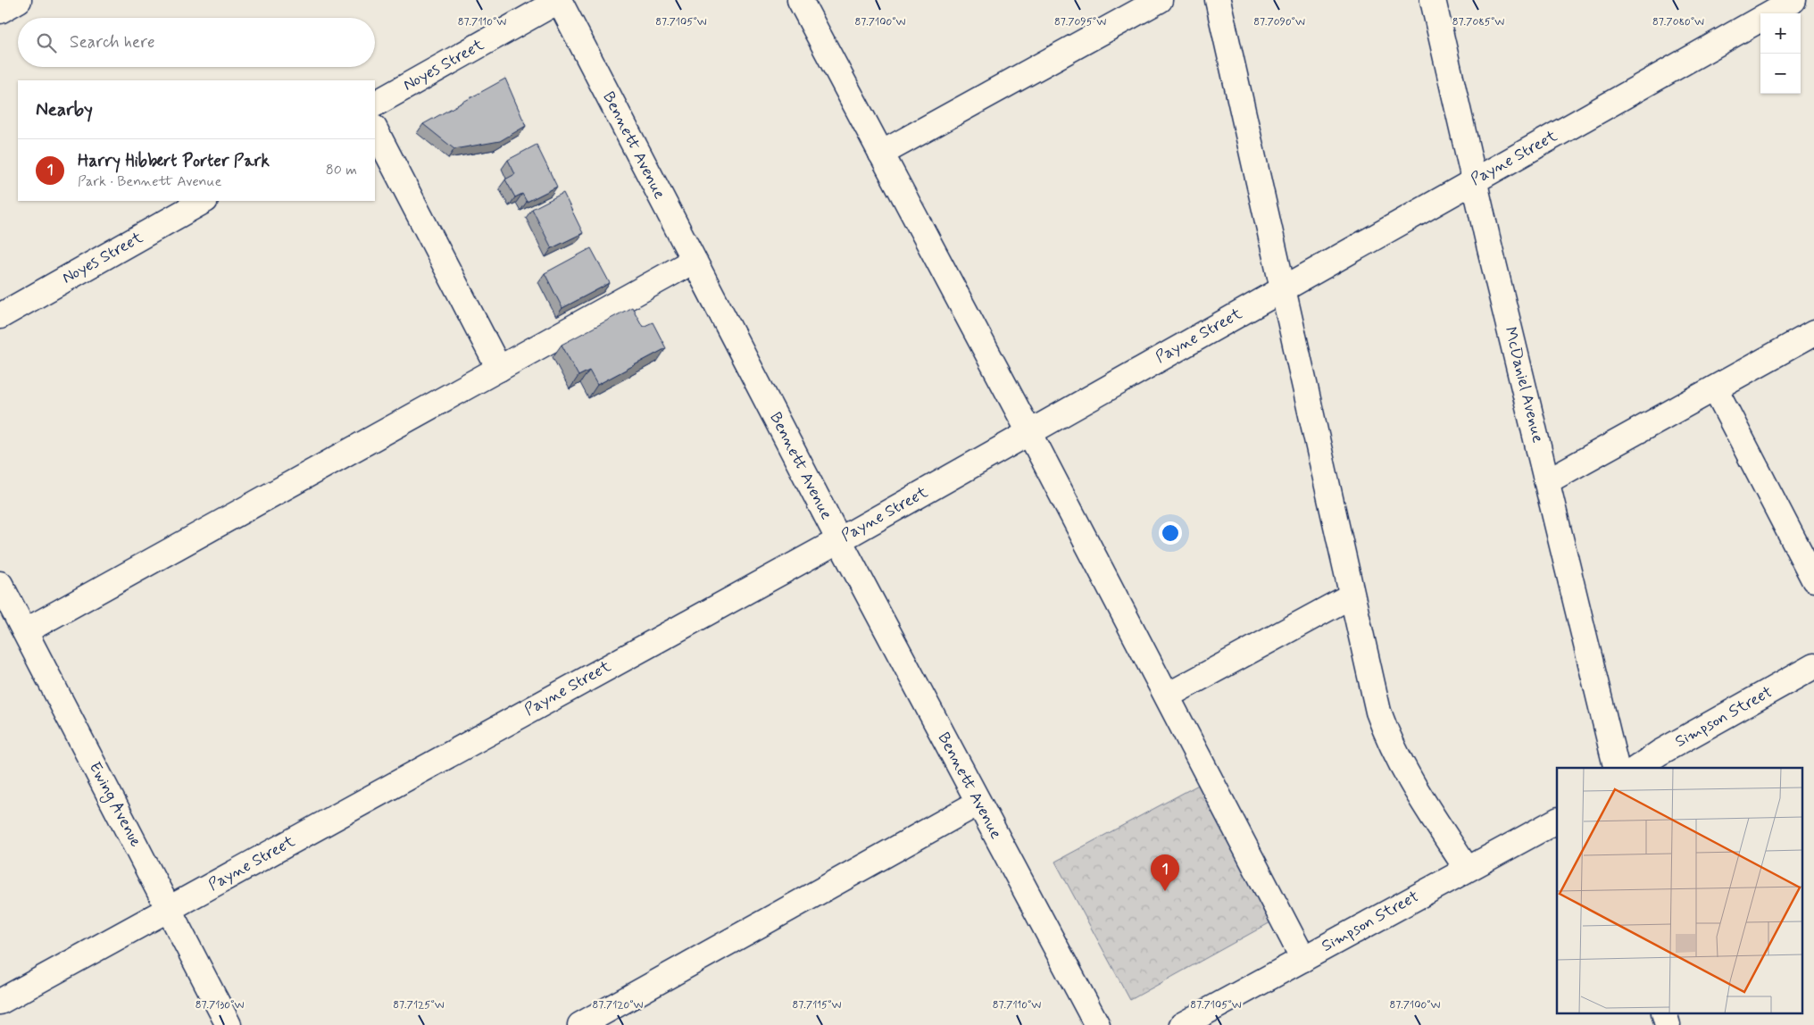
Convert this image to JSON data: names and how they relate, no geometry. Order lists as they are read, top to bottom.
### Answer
{
  "streets": {
    "street": [
      "Noyes Street",
      "Bennett Avenue",
      "Payne Street",
      "McDaniel Avenue",
      "Simpson Street",
      "Ewing Avenue"
    ]
  },
  "crossings": [
    ["Noyes Street", "Bennett Avenue"],
    ["Bennett Avenue", "Payne Street"],
    ["Payne Street", "McDaniel Avenue"],
    ["Payne Street", "Ewing Avenue"]
  ],
  "page": {
    "map_buttons": ["+", "−"],
    "search": "Search here",
    "heading": "Nearby",
    "list": [
      {
        "mark": "1",
        "name": "Harry Hibbert Porter Park",
        "note": "Park · Bennett Avenue",
        "value": "80 m"
      }
    ],
    "pins": "1"
  },
  "coordinates": [
    "87.7110°W",
    "87.7105°W",
    "87.7100°W",
    "87.7095°W",
    "87.7090°W",
    "87.7085°W",
    "87.7080°W",
    "87.7130°W",
    "87.7125°W",
    "87.7120°W",
    "87.7115°W"
  ]
}
